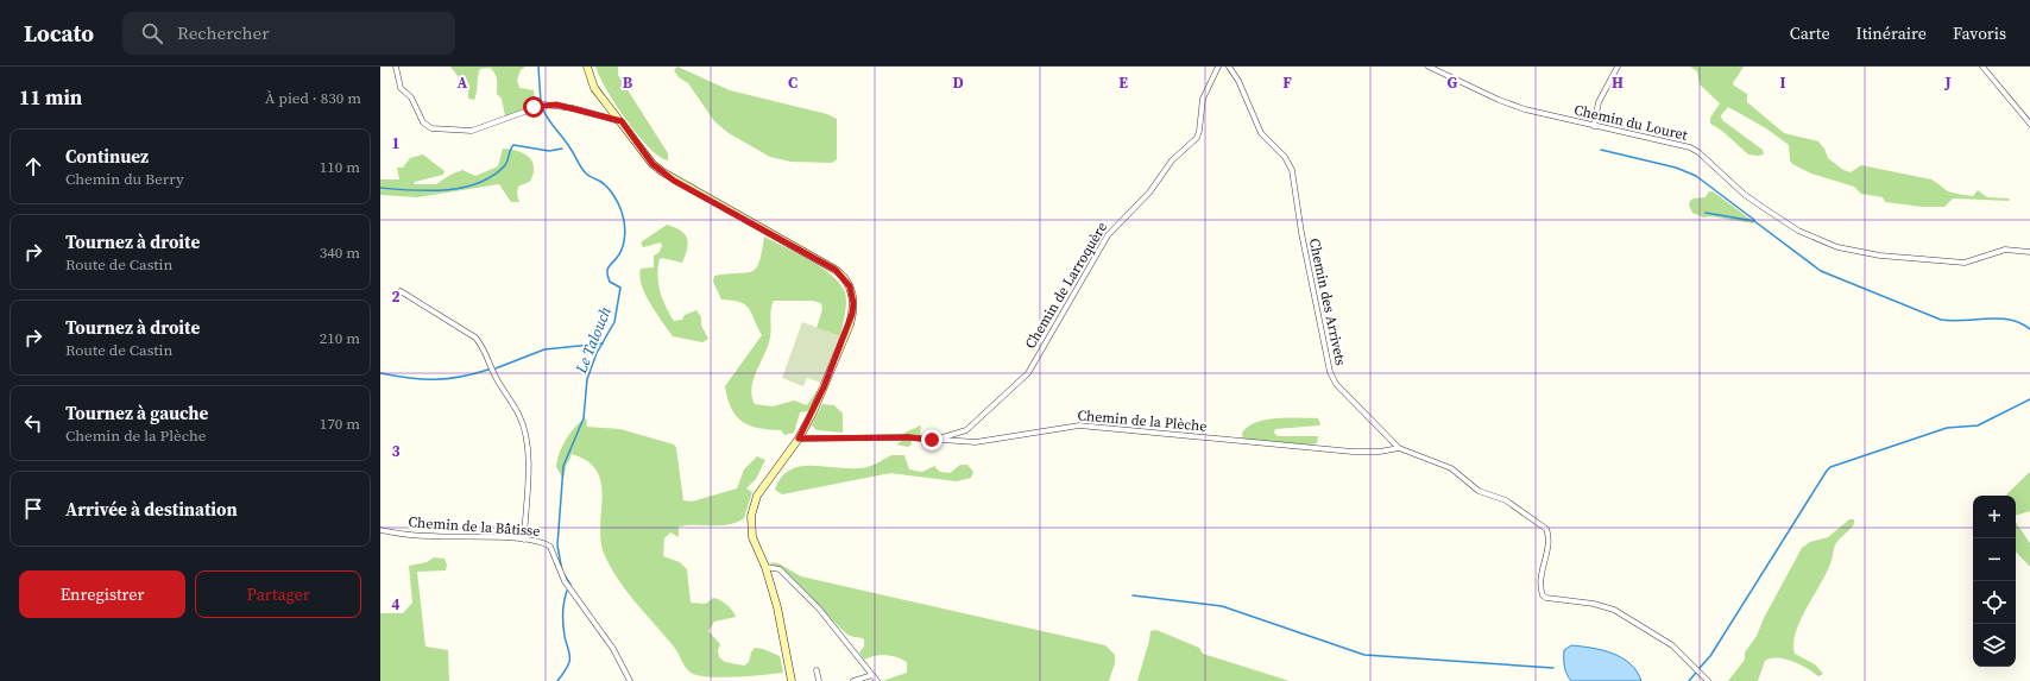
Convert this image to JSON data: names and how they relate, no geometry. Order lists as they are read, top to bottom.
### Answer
{
  "streets": {
    "street": [
      "Chemin du Louret",
      "Chemin de Larroquère",
      "Chemin des Arrivets",
      "Chemin de la Plèche",
      "Chemin de la Bâtisse"
    ]
  },
  "crossings": [
    ["Chemin de Larroquère", "Chemin de la Plèche"],
    ["Chemin des Arrivets", "Chemin de la Plèche"]
  ],
  "water": ["Le Talouch"],
  "page": {
    "header": "Locato",
    "search": "Rechercher",
    "nav": ["Carte", "Itinéraire", "Favoris"],
    "heading": ["11 min", "À pied · 830 m"],
    "list": [
      ["Continuez", "Chemin du Berry", "110 m"],
      ["Tournez à droite", "Route de Castin", "340 m"],
      ["Tournez à droite", "Route de Castin", "210 m"],
      ["Tournez à gauche", "Chemin de la Plèche", "170 m"],
      "Arrivée à destination"
    ],
    "map_buttons": ["+", "−"],
    "buttons": ["Enregistrer", "Partager"]
  },
  "grid": {
    "columns": [
      "A",
      "B",
      "C",
      "D",
      "E",
      "F",
      "G",
      "H",
      "I",
      "J"
    ],
    "rows": [
      "1",
      "2",
      "3",
      "4"
    ]
  }
}
